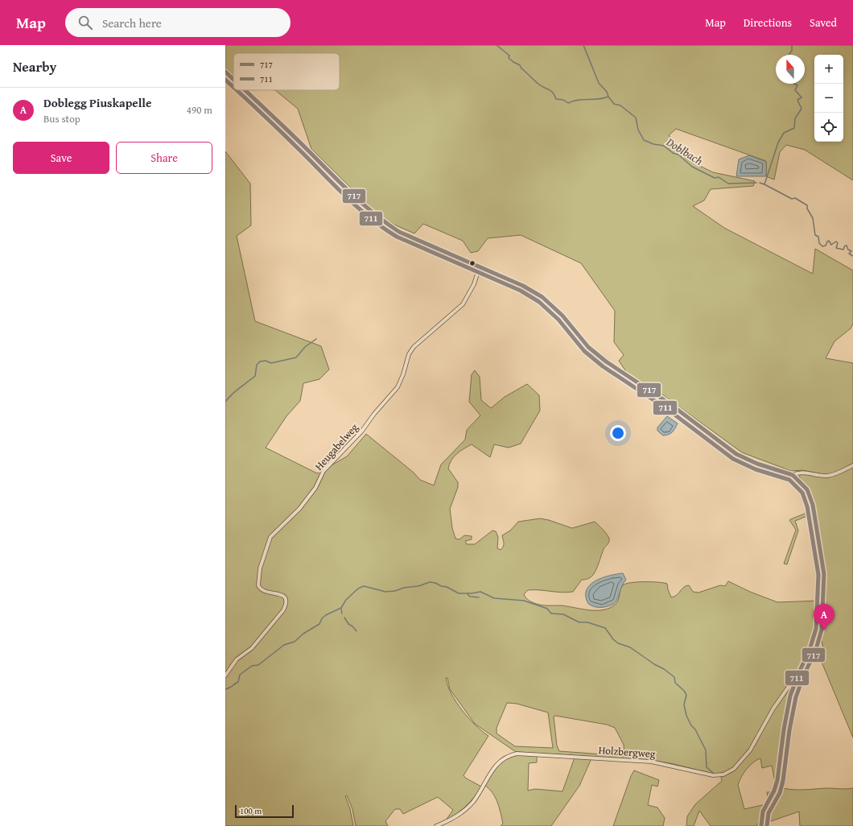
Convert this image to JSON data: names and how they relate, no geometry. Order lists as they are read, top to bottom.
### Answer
{
  "streets": {
    "street": ["Heugabelweg", "Holzbergweg"]
  },
  "water": ["Doblbach"],
  "lines": ["transit line 717", "transit line 711"],
  "legend": ["717", "711"],
  "scale_bar": "100 m",
  "north": "top",
  "page": {
    "header": "Map",
    "search": "Search here",
    "nav": ["Map", "Directions", "Saved"],
    "heading": "Nearby",
    "map_buttons": ["+", "−"],
    "list": [
      {
        "mark": "A",
        "name": "Doblegg Piuskapelle",
        "note": "Bus stop",
        "value": "490 m"
      }
    ],
    "buttons": ["Save", "Share"],
    "pins": "A",
    "scale": "100 m"
  }
}
